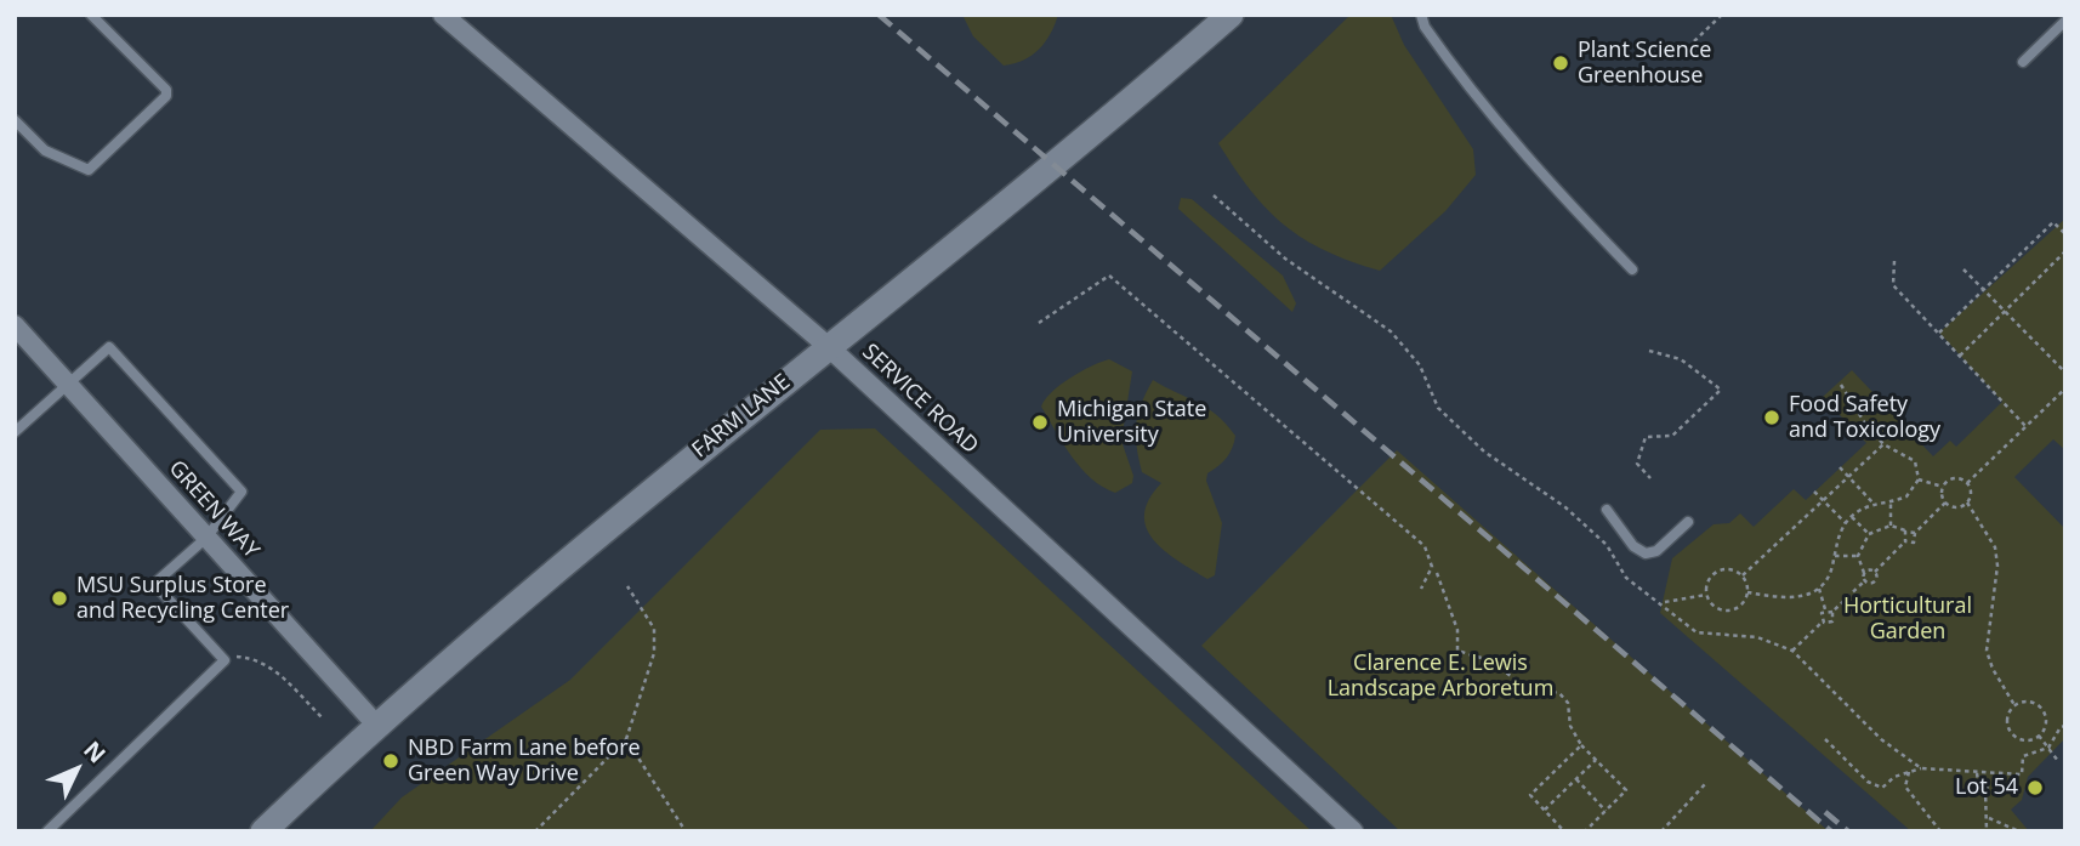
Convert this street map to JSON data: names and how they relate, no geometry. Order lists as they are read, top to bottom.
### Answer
{
  "streets": {
    "street": ["SERVICE ROAD", "FARM LANE", "GREEN WAY"]
  },
  "crossings": [
    ["SERVICE ROAD", "FARM LANE"],
    ["FARM LANE", "GREEN WAY"]
  ],
  "parks": ["Horticultural Garden", "Clarence E. Lewis Landscape Arboretum"],
  "places": [
    "Plant Science Greenhouse",
    "Food Safety and Toxicology",
    "Michigan State University",
    "MSU Surplus Store and Recycling Center",
    "NBD Farm Lane before Green Way Drive",
    "Lot 54"
  ],
  "north": "top right"
}
